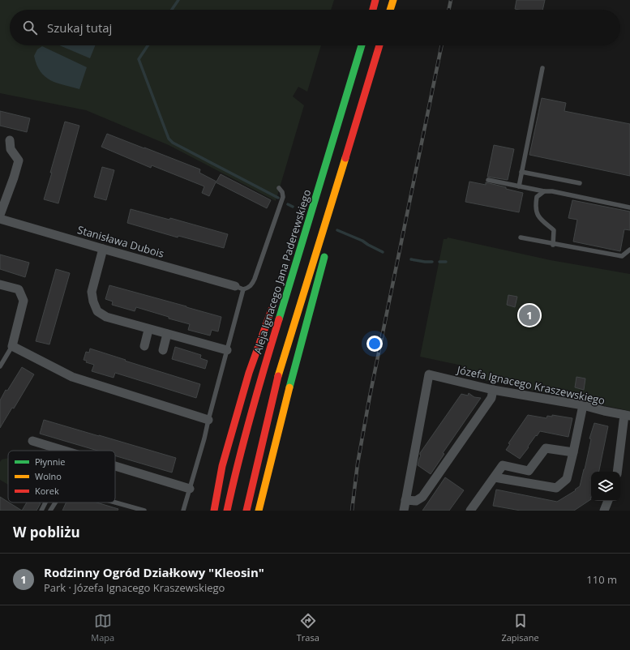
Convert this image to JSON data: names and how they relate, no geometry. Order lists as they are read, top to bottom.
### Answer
{
  "streets": {
    "main road": ["Aleja Ignacego Jana Paderewskiego"],
    "street": ["Stanisława Dubois", "Józefa Ignacego Kraszewskiego"]
  },
  "legend": ["Płynnie", "Wolno", "Korek"],
  "page": {
    "search": "Szukaj tutaj",
    "pins": "1",
    "heading": "W pobliżu",
    "list": [
      {
        "mark": "1",
        "name": "Rodzinny Ogród Działkowy \"Kleosin\"",
        "note": "Park · Józefa Ignacego Kraszewskiego",
        "value": "110 m"
      }
    ],
    "nav": ["Mapa", "Trasa", "Zapisane"]
  }
}
